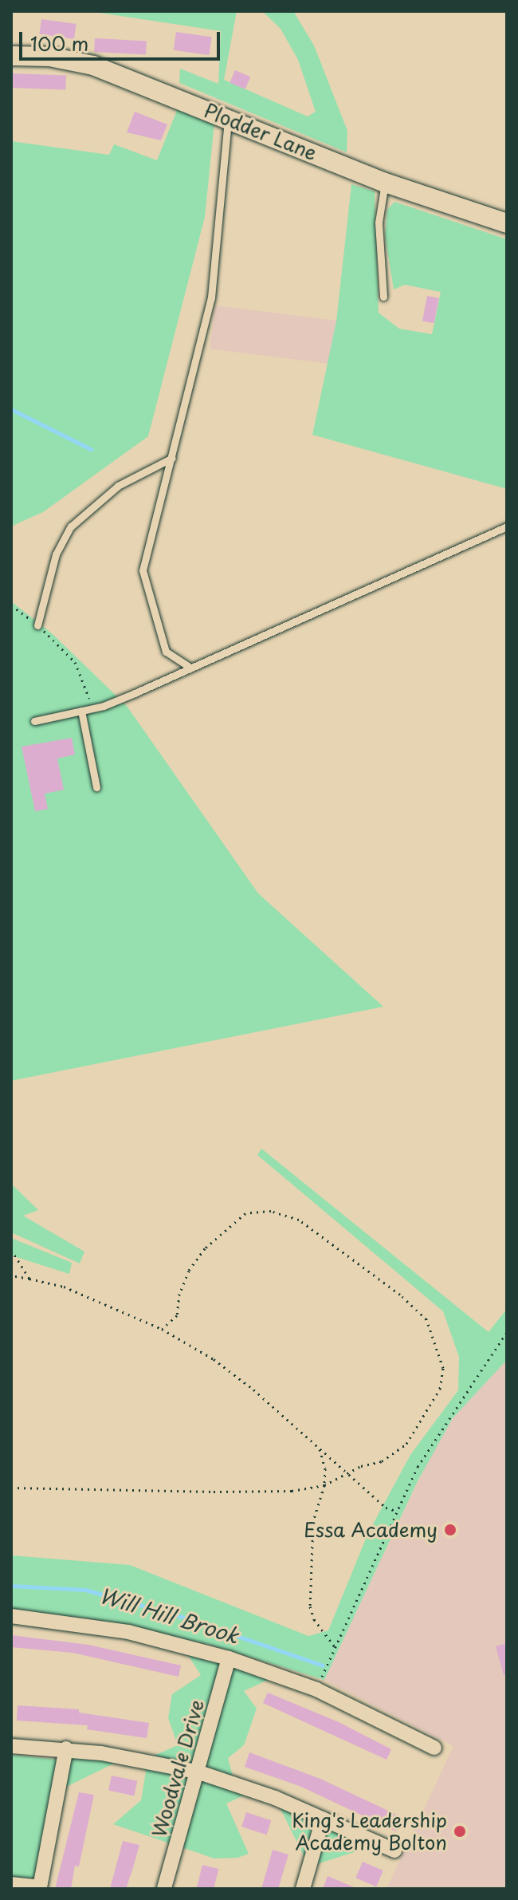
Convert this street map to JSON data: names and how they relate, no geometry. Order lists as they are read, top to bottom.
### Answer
{
  "streets": {
    "main road": ["Plodder Lane"],
    "street": ["Woodvale Drive"]
  },
  "water": ["Will Hill Brook"],
  "places": ["Essa Academy", "King's Leadership Academy Bolton"],
  "scale_bar": "100 m"
}
